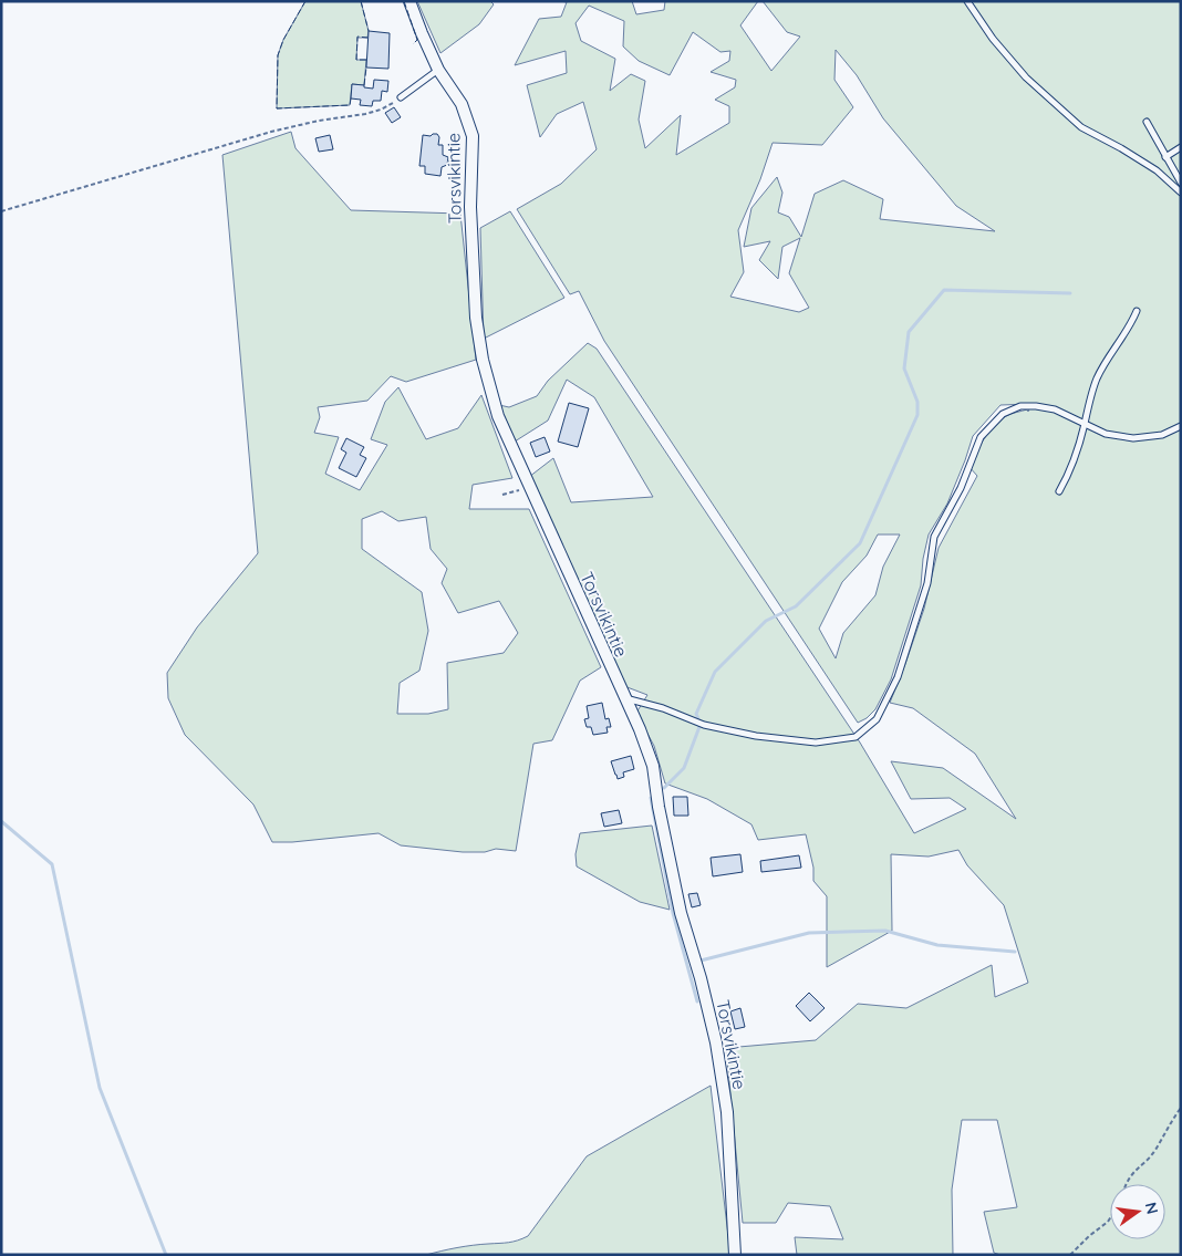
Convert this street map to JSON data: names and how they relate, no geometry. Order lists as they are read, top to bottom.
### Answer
{
  "streets": {
    "street": ["Torsvikintie"]
  },
  "north": "right"
}
